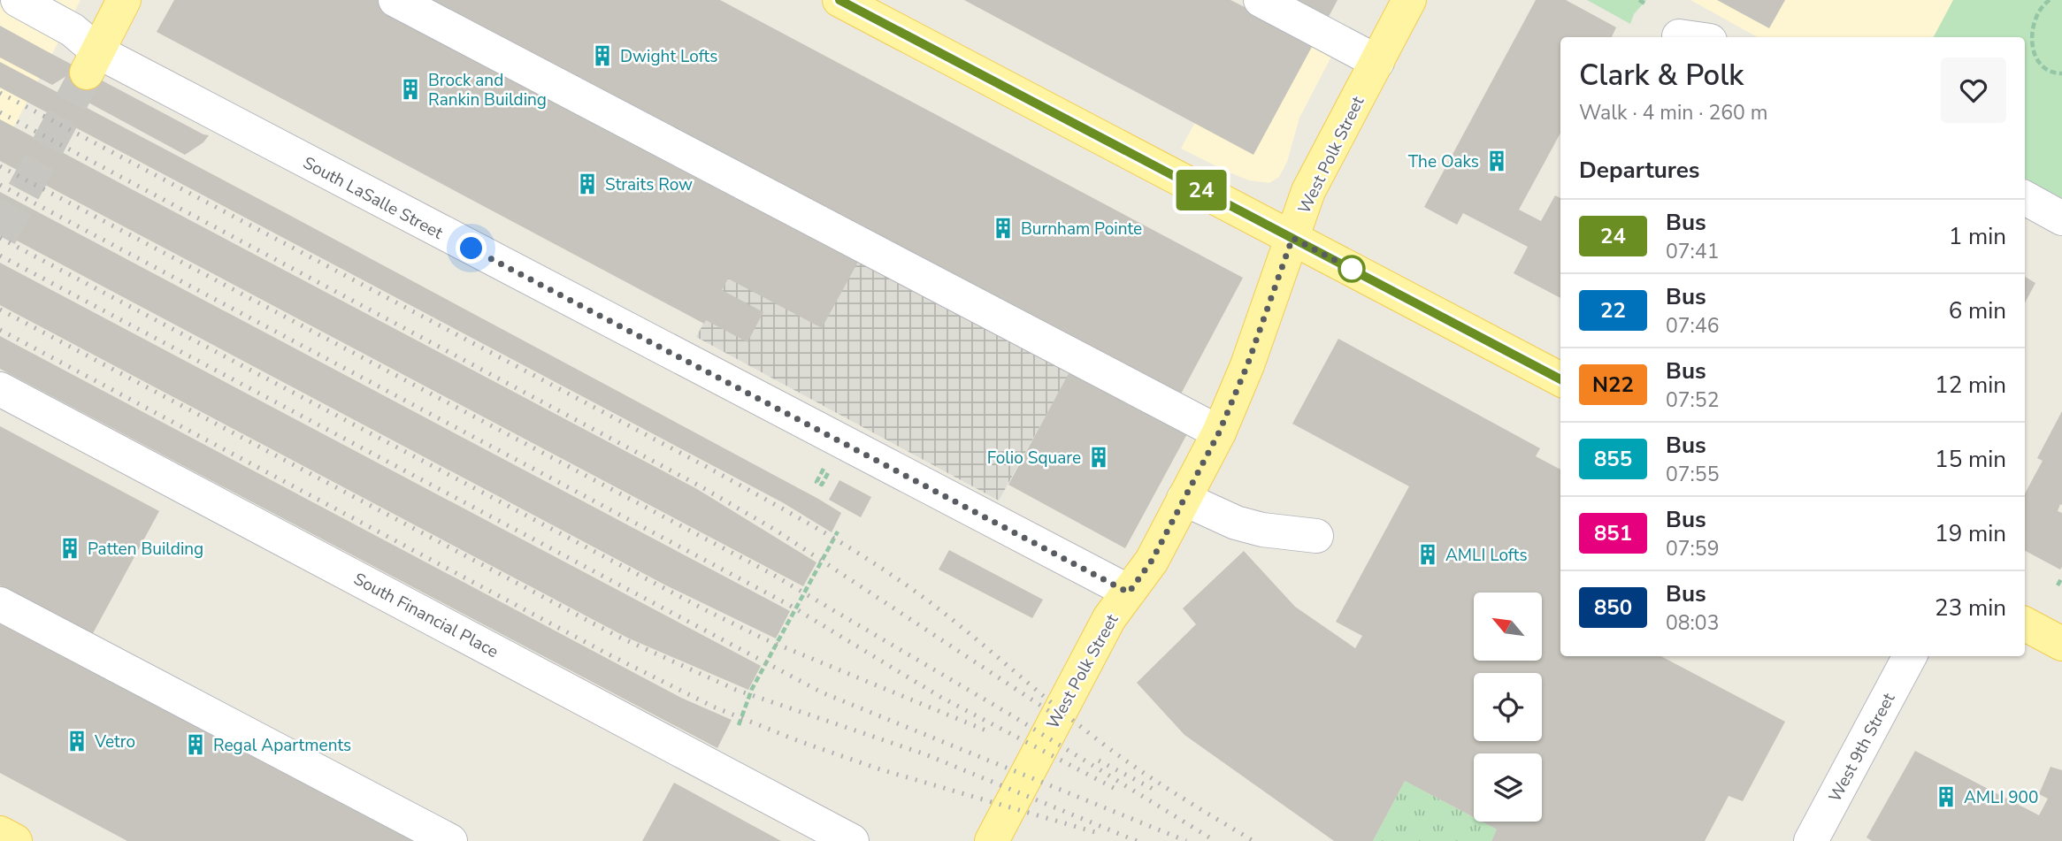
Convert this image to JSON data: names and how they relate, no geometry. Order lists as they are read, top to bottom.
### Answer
{
  "streets": {
    "main road": ["West Polk Street"],
    "street": ["South LaSalle Street", "South Financial Place", "West 9th Street"]
  },
  "crossings": [
    ["West Polk Street", "South LaSalle Street"]
  ],
  "places": {
    "building": [
      "Dwight Lofts",
      "Brock and Rankin Building",
      "The Oaks",
      "Straits Row",
      "Burnham Pointe",
      "Folio Square",
      "Patten Building",
      "AMLI Lofts",
      "Vetro",
      "Regal Apartments",
      "AMLI 900"
    ]
  },
  "lines": ["bus line 24"],
  "north": "top left",
  "page": {
    "on_map": "24",
    "heading": [
      ["Clark & Polk", "Walk · 4 min · 260 m"],
      "Departures"
    ],
    "list": [
      {
        "mark": "24",
        "name": "Bus",
        "note": "07:41",
        "value": "1 min"
      },
      {
        "mark": "22",
        "name": "Bus",
        "note": "07:46",
        "value": "6 min"
      },
      {
        "mark": "N22",
        "name": "Bus",
        "note": "07:52",
        "value": "12 min"
      },
      {
        "mark": "855",
        "name": "Bus",
        "note": "07:55",
        "value": "15 min"
      },
      {
        "mark": "851",
        "name": "Bus",
        "note": "07:59",
        "value": "19 min"
      },
      {
        "mark": "850",
        "name": "Bus",
        "note": "08:03",
        "value": "23 min"
      }
    ]
  }
}
